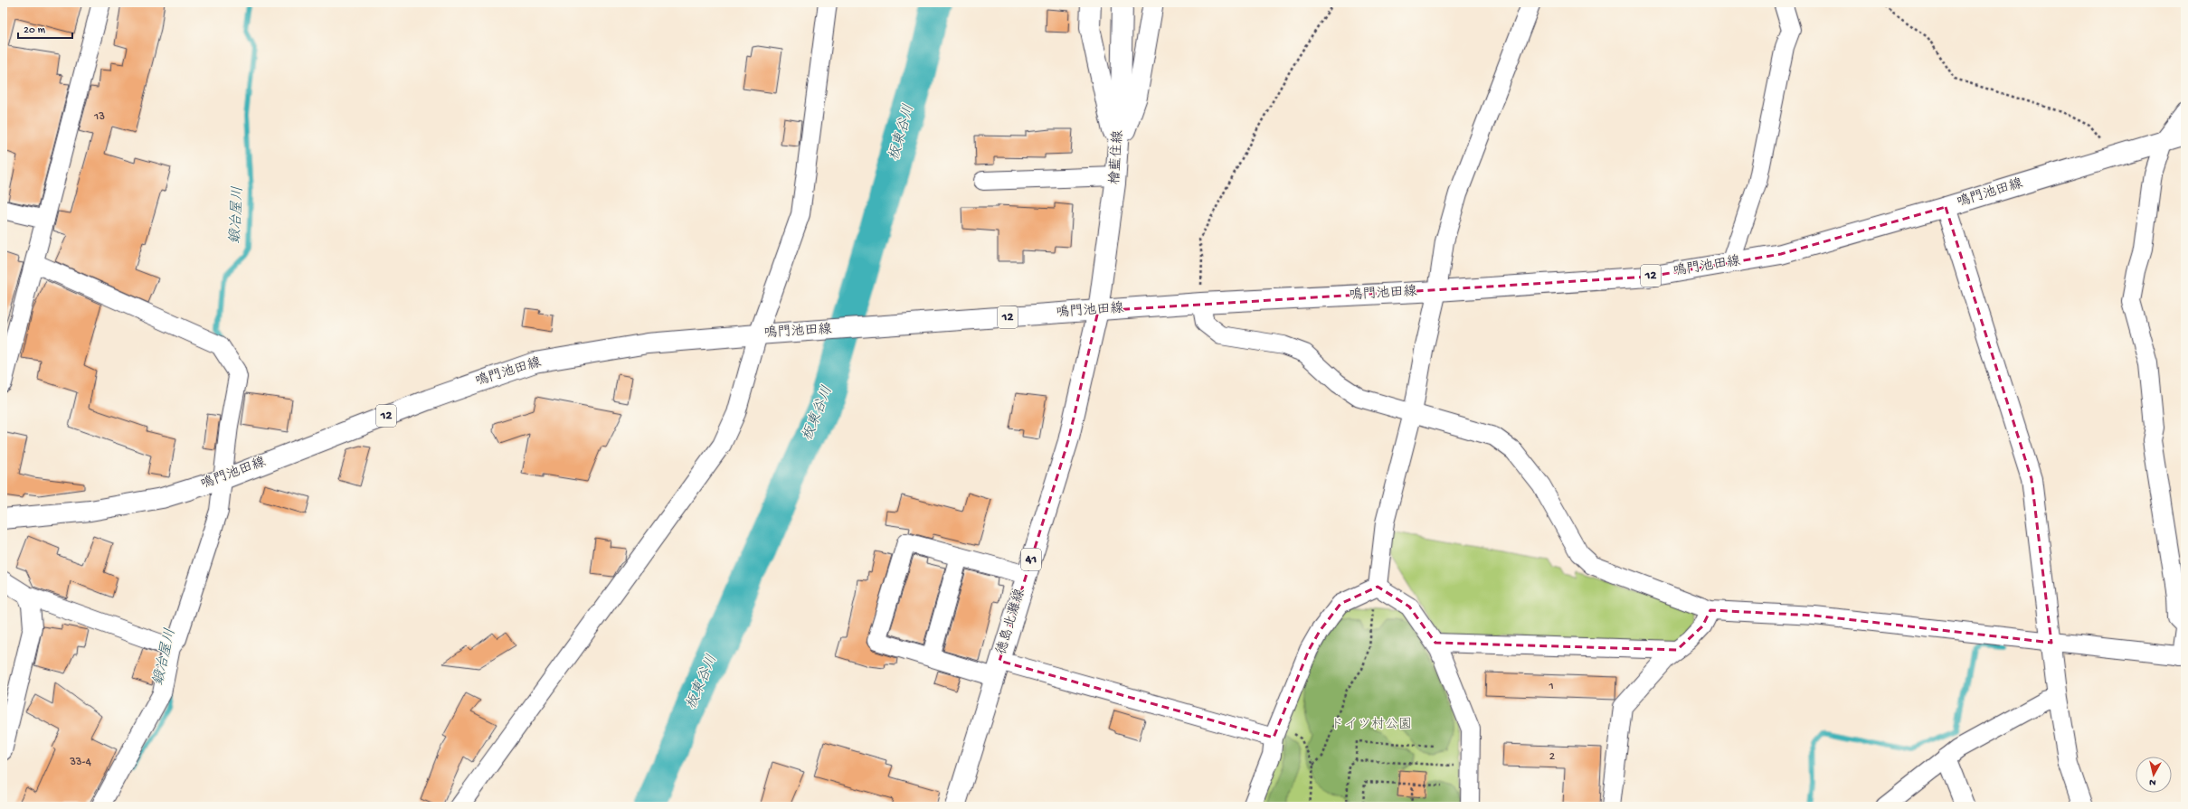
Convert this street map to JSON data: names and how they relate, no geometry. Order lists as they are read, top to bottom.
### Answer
{
  "streets": {
    "main road": [
      "檜藍住線",
      "鳴門池田線",
      "12",
      "41",
      "徳島北灘線"
    ]
  },
  "crossings": [
    ["檜藍住線", "鳴門池田線"],
    ["檜藍住線", "徳島北灘線"],
    ["鳴門池田線", "徳島北灘線"]
  ],
  "water": ["板東谷川", "鍛冶屋川"],
  "parks": ["ドイツ村公園"],
  "house_numbers": [
    "13",
    "1",
    "2",
    "33-4"
  ],
  "scale_bar": "20 m",
  "north": "bottom"
}
